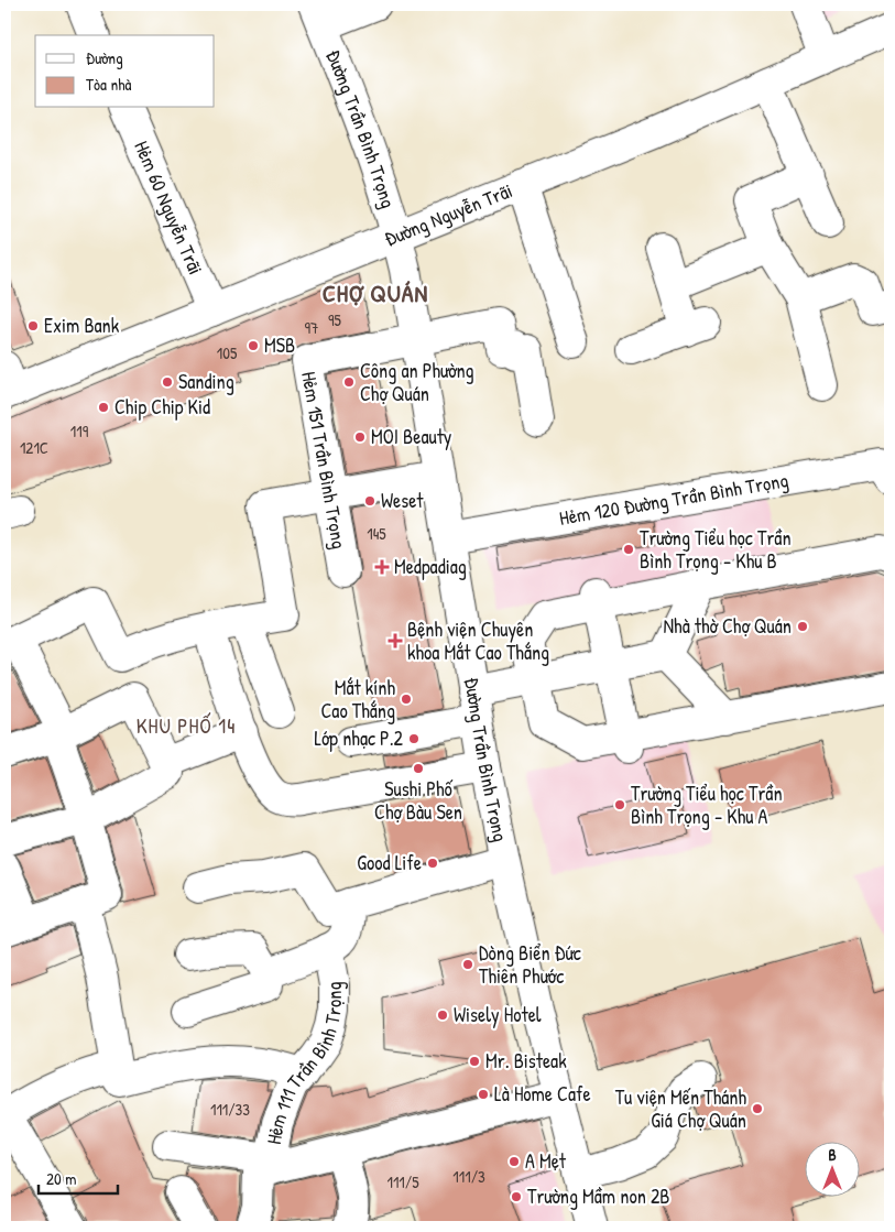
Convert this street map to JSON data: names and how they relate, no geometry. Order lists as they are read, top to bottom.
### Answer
{
  "streets": {
    "street": [
      "Đường Trần Bình Trọng",
      "Hẻm 60 Nguyễn Trãi",
      "Đường Nguyễn Trãi",
      "Hẻm 151 Trần Bình Trọng",
      "Hẻm 120 Đường Trần Bình Trọng",
      "Hẻm 111 Trần Bình Trọng"
    ]
  },
  "crossings": [
    ["Đường Trần Bình Trọng", "Đường Nguyễn Trãi"],
    ["Đường Trần Bình Trọng", "Hẻm 151 Trần Bình Trọng"],
    ["Đường Trần Bình Trọng", "Hẻm 120 Đường Trần Bình Trọng"],
    ["Hẻm 60 Nguyễn Trãi", "Đường Nguyễn Trãi"]
  ],
  "districts": ["CHỢ QUÁN", "KHU PHỐ 14"],
  "places": {
    "other": [
      "Exim Bank",
      "MSB",
      "Sanding",
      "Công an Phường Chợ Quán",
      "Chip Chip Kid",
      "MOI Beauty",
      "Weset",
      "Trường Tiểu học Trần Bình Trọng - Khu B",
      "Nhà thờ Chợ Quán",
      "Mắt kính Cao Thắng",
      "Lớp nhạc P.2",
      "Sushi Phố Chợ Bàu Sen",
      "Trường Tiểu học Trần Bình Trọng - Khu A",
      "Good Life",
      "Dòng Biển Đức Thiên Phước",
      "Wisely Hotel",
      "Mr. Bisteak",
      "Là Home Cafe",
      "Tu viện Mến Thánh Giá Chợ Quán",
      "A Mẹt",
      "Trường Mầm non 2B"
    ],
    "health": ["Medpadiag", "Bệnh viện Chuyên khoa Mắt Cao Thắng"]
  },
  "house_numbers": [
    "95",
    "97",
    "105",
    "119",
    "121C",
    "145",
    "111/33",
    "111/3",
    "111/5"
  ],
  "legend": ["Đường", "Tòa nhà"],
  "scale_bar": "20 m",
  "north": "top"
}
